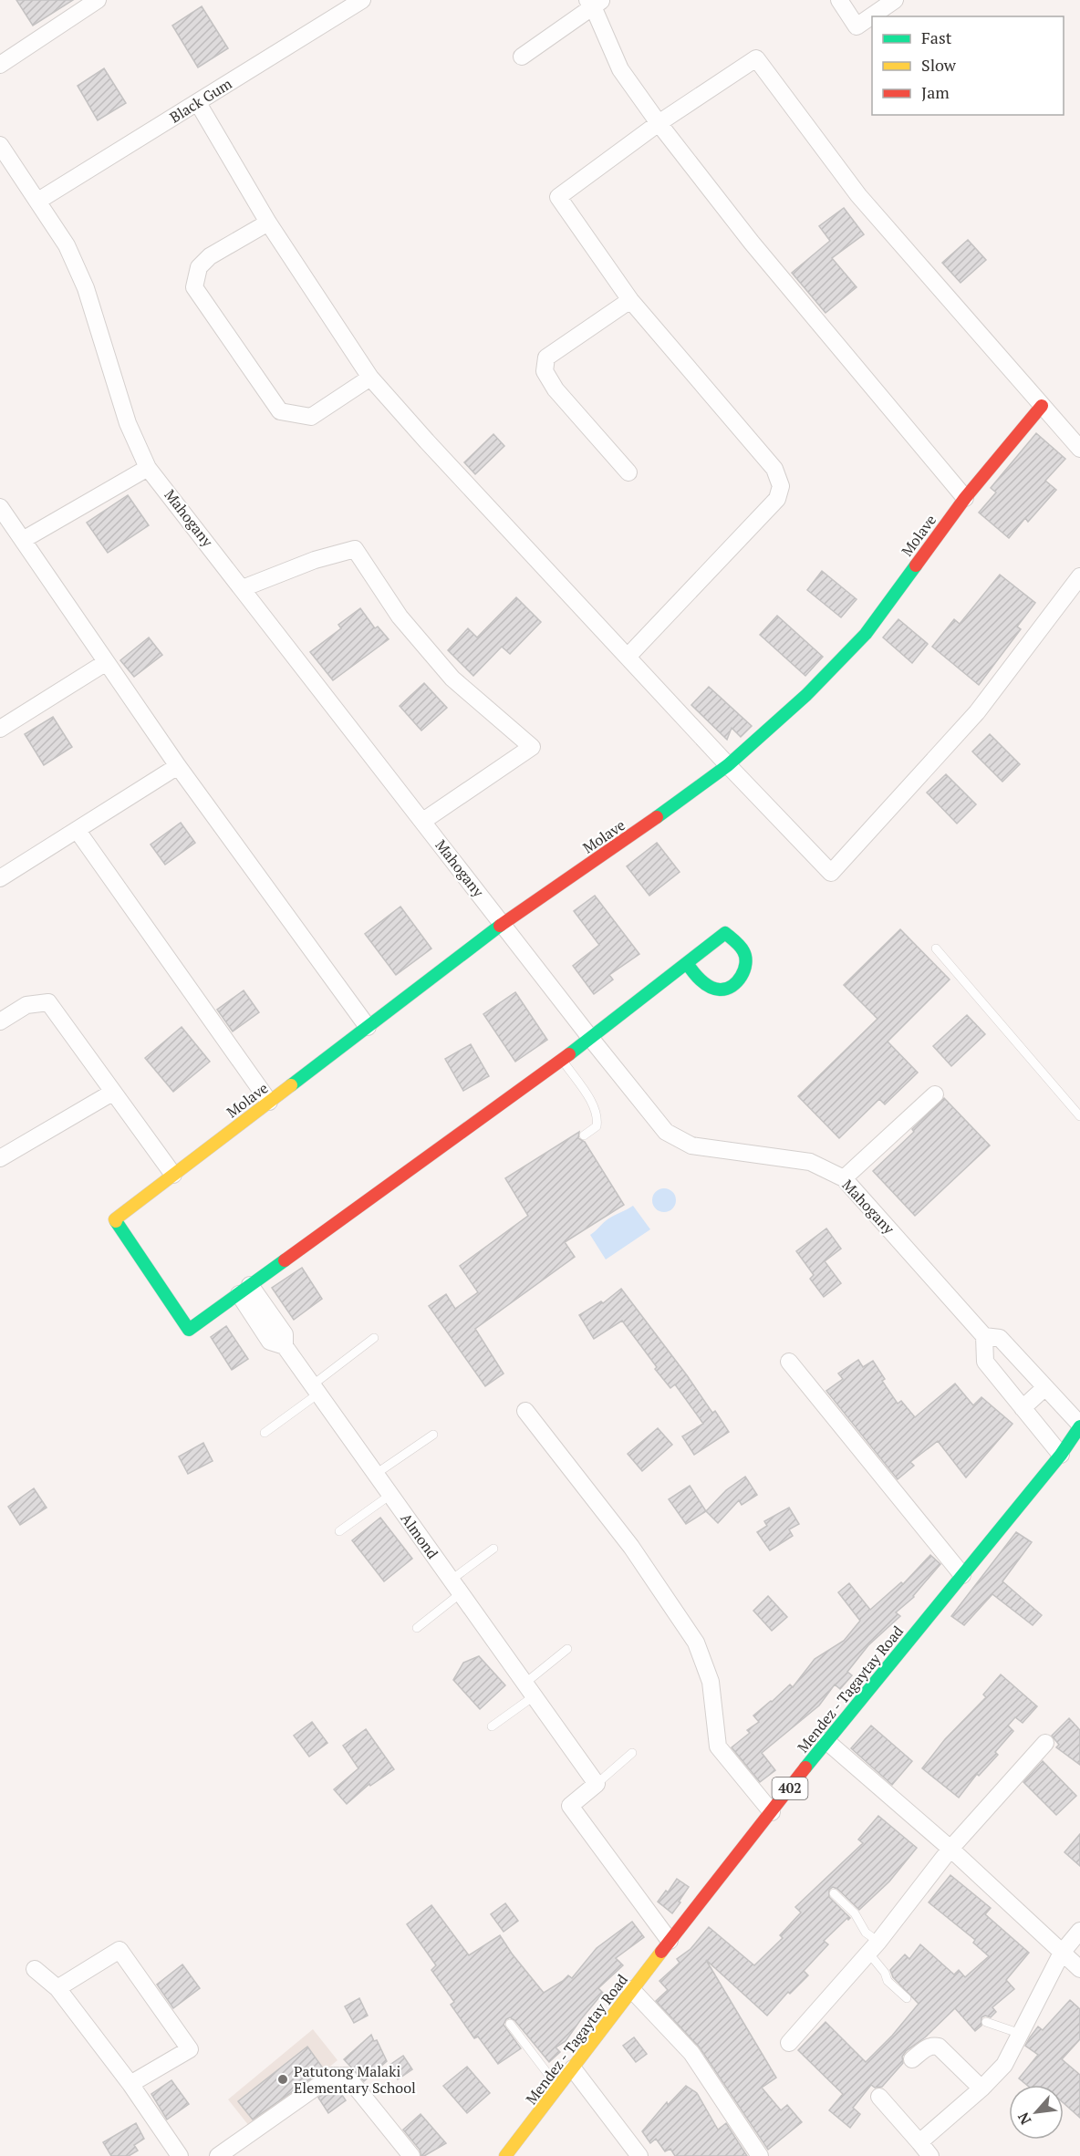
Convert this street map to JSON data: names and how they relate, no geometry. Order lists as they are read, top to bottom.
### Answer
{
  "streets": {
    "street": [
      "Black Gum",
      "Mahogany",
      "Molave",
      "Almond",
      "Mendez - Tagaytay Road",
      "402"
    ]
  },
  "crossings": [
    ["Black Gum", "Mahogany"],
    ["Mahogany", "Molave"],
    ["Mahogany", "Mendez - Tagaytay Road"],
    ["Molave", "Almond"]
  ],
  "places": ["Patutong Malaki Elementary School"],
  "legend": ["Fast", "Slow", "Jam"],
  "north": "bottom left"
}
